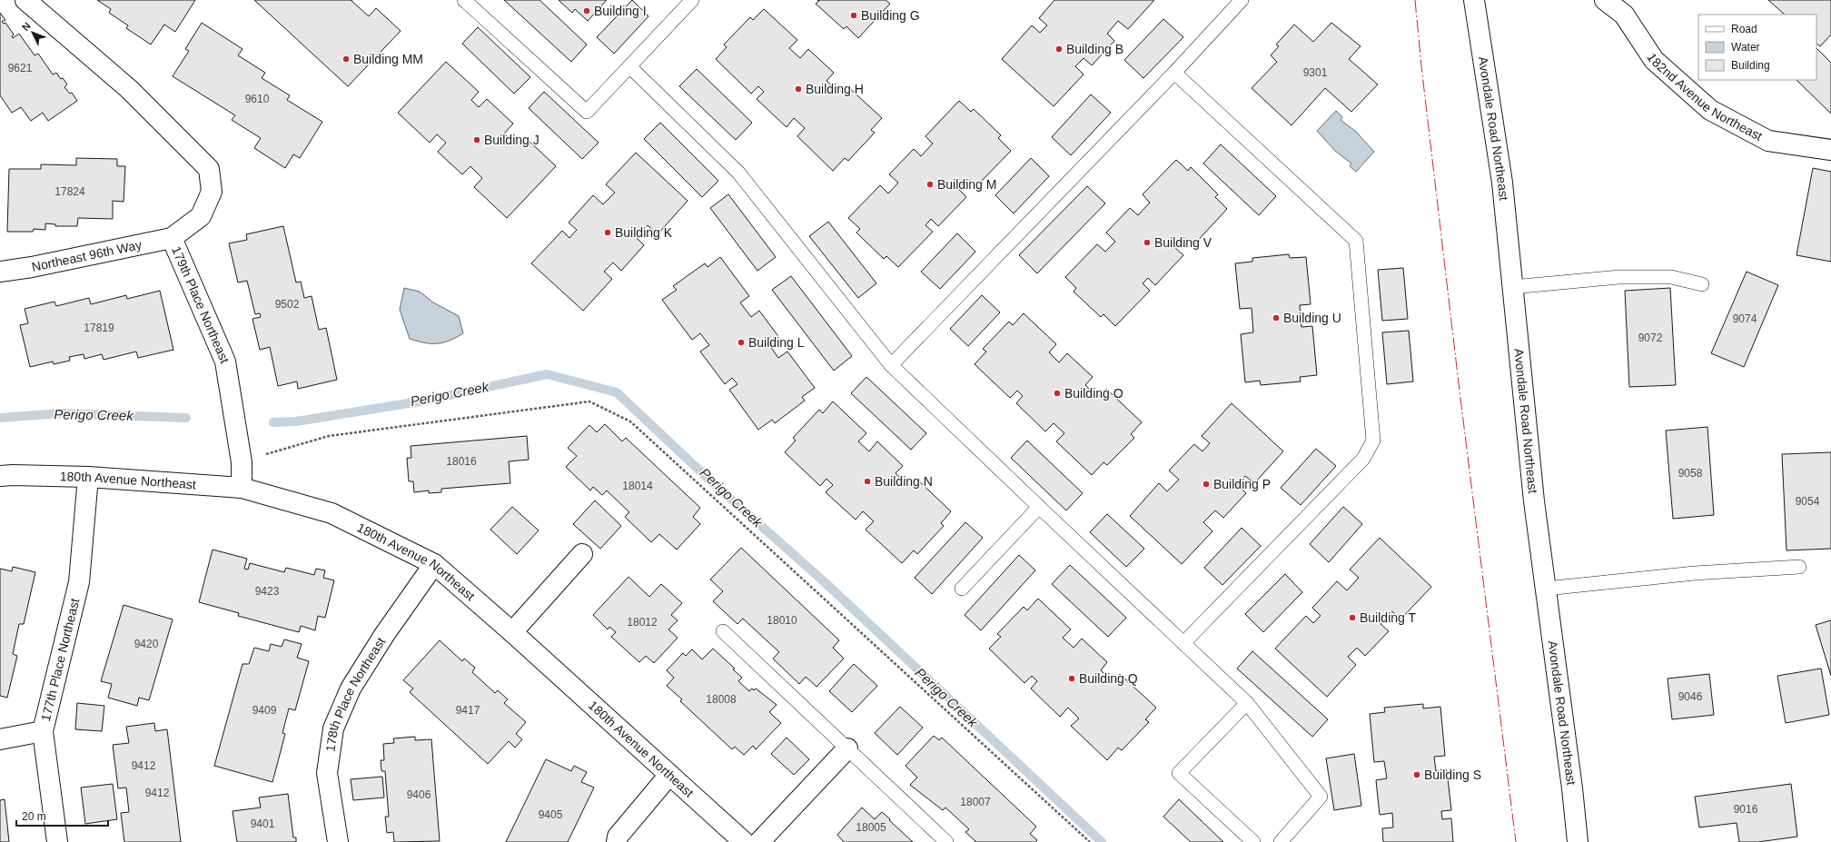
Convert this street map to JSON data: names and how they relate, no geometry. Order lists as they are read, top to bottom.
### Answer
{
  "streets": {
    "street": [
      "182nd Avenue Northeast",
      "Avondale Road Northeast",
      "Northeast 96th Way",
      "179th Place Northeast",
      "180th Avenue Northeast",
      "177th Place Northeast",
      "178th Place Northeast"
    ]
  },
  "crossings": [
    ["Northeast 96th Way", "179th Place Northeast"],
    ["179th Place Northeast", "180th Avenue Northeast"],
    ["180th Avenue Northeast", "177th Place Northeast"],
    ["180th Avenue Northeast", "178th Place Northeast"]
  ],
  "water": ["Perigo Creek"],
  "places": [
    "Building I",
    "Building G",
    "Building B",
    "Building MM",
    "Building H",
    "Building J",
    "Building M",
    "Building K",
    "Building V",
    "Building U",
    "Building L",
    "Building O",
    "Building N",
    "Building P",
    "Building T",
    "Building Q",
    "Building S"
  ],
  "house_numbers": [
    "9621",
    "9301",
    "9610",
    "17824",
    "9502",
    "9074",
    "17819",
    "9072",
    "18016",
    "9058",
    "18014",
    "9054",
    "9423",
    "18010",
    "18012",
    "9420",
    "9046",
    "18008",
    "9409",
    "9417",
    "9412",
    "9412",
    "9406",
    "18007",
    "9016",
    "9405",
    "9401",
    "18005"
  ],
  "legend": ["Road", "Water", "Building"],
  "scale_bar": "20 m",
  "north": "top left"
}
